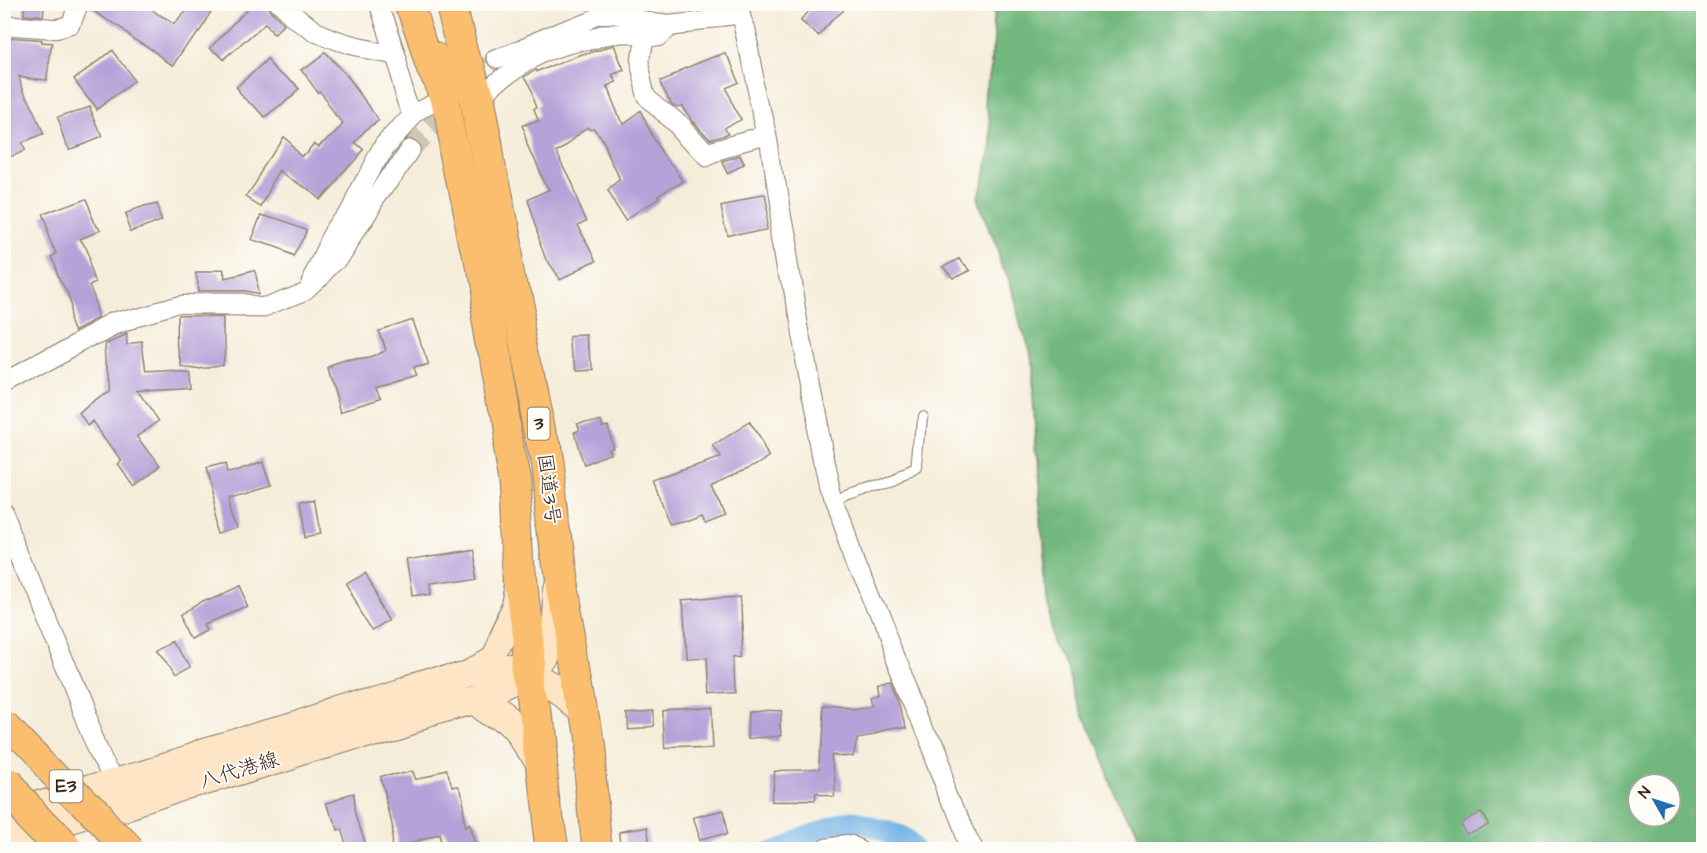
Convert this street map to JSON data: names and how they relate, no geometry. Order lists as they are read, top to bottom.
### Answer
{
  "streets": {
    "highway": ["3", "国道3号", "E3"],
    "main road": ["八代港線"]
  },
  "crossings": [
    ["国道3号", "八代港線"]
  ],
  "north": "top left"
}
